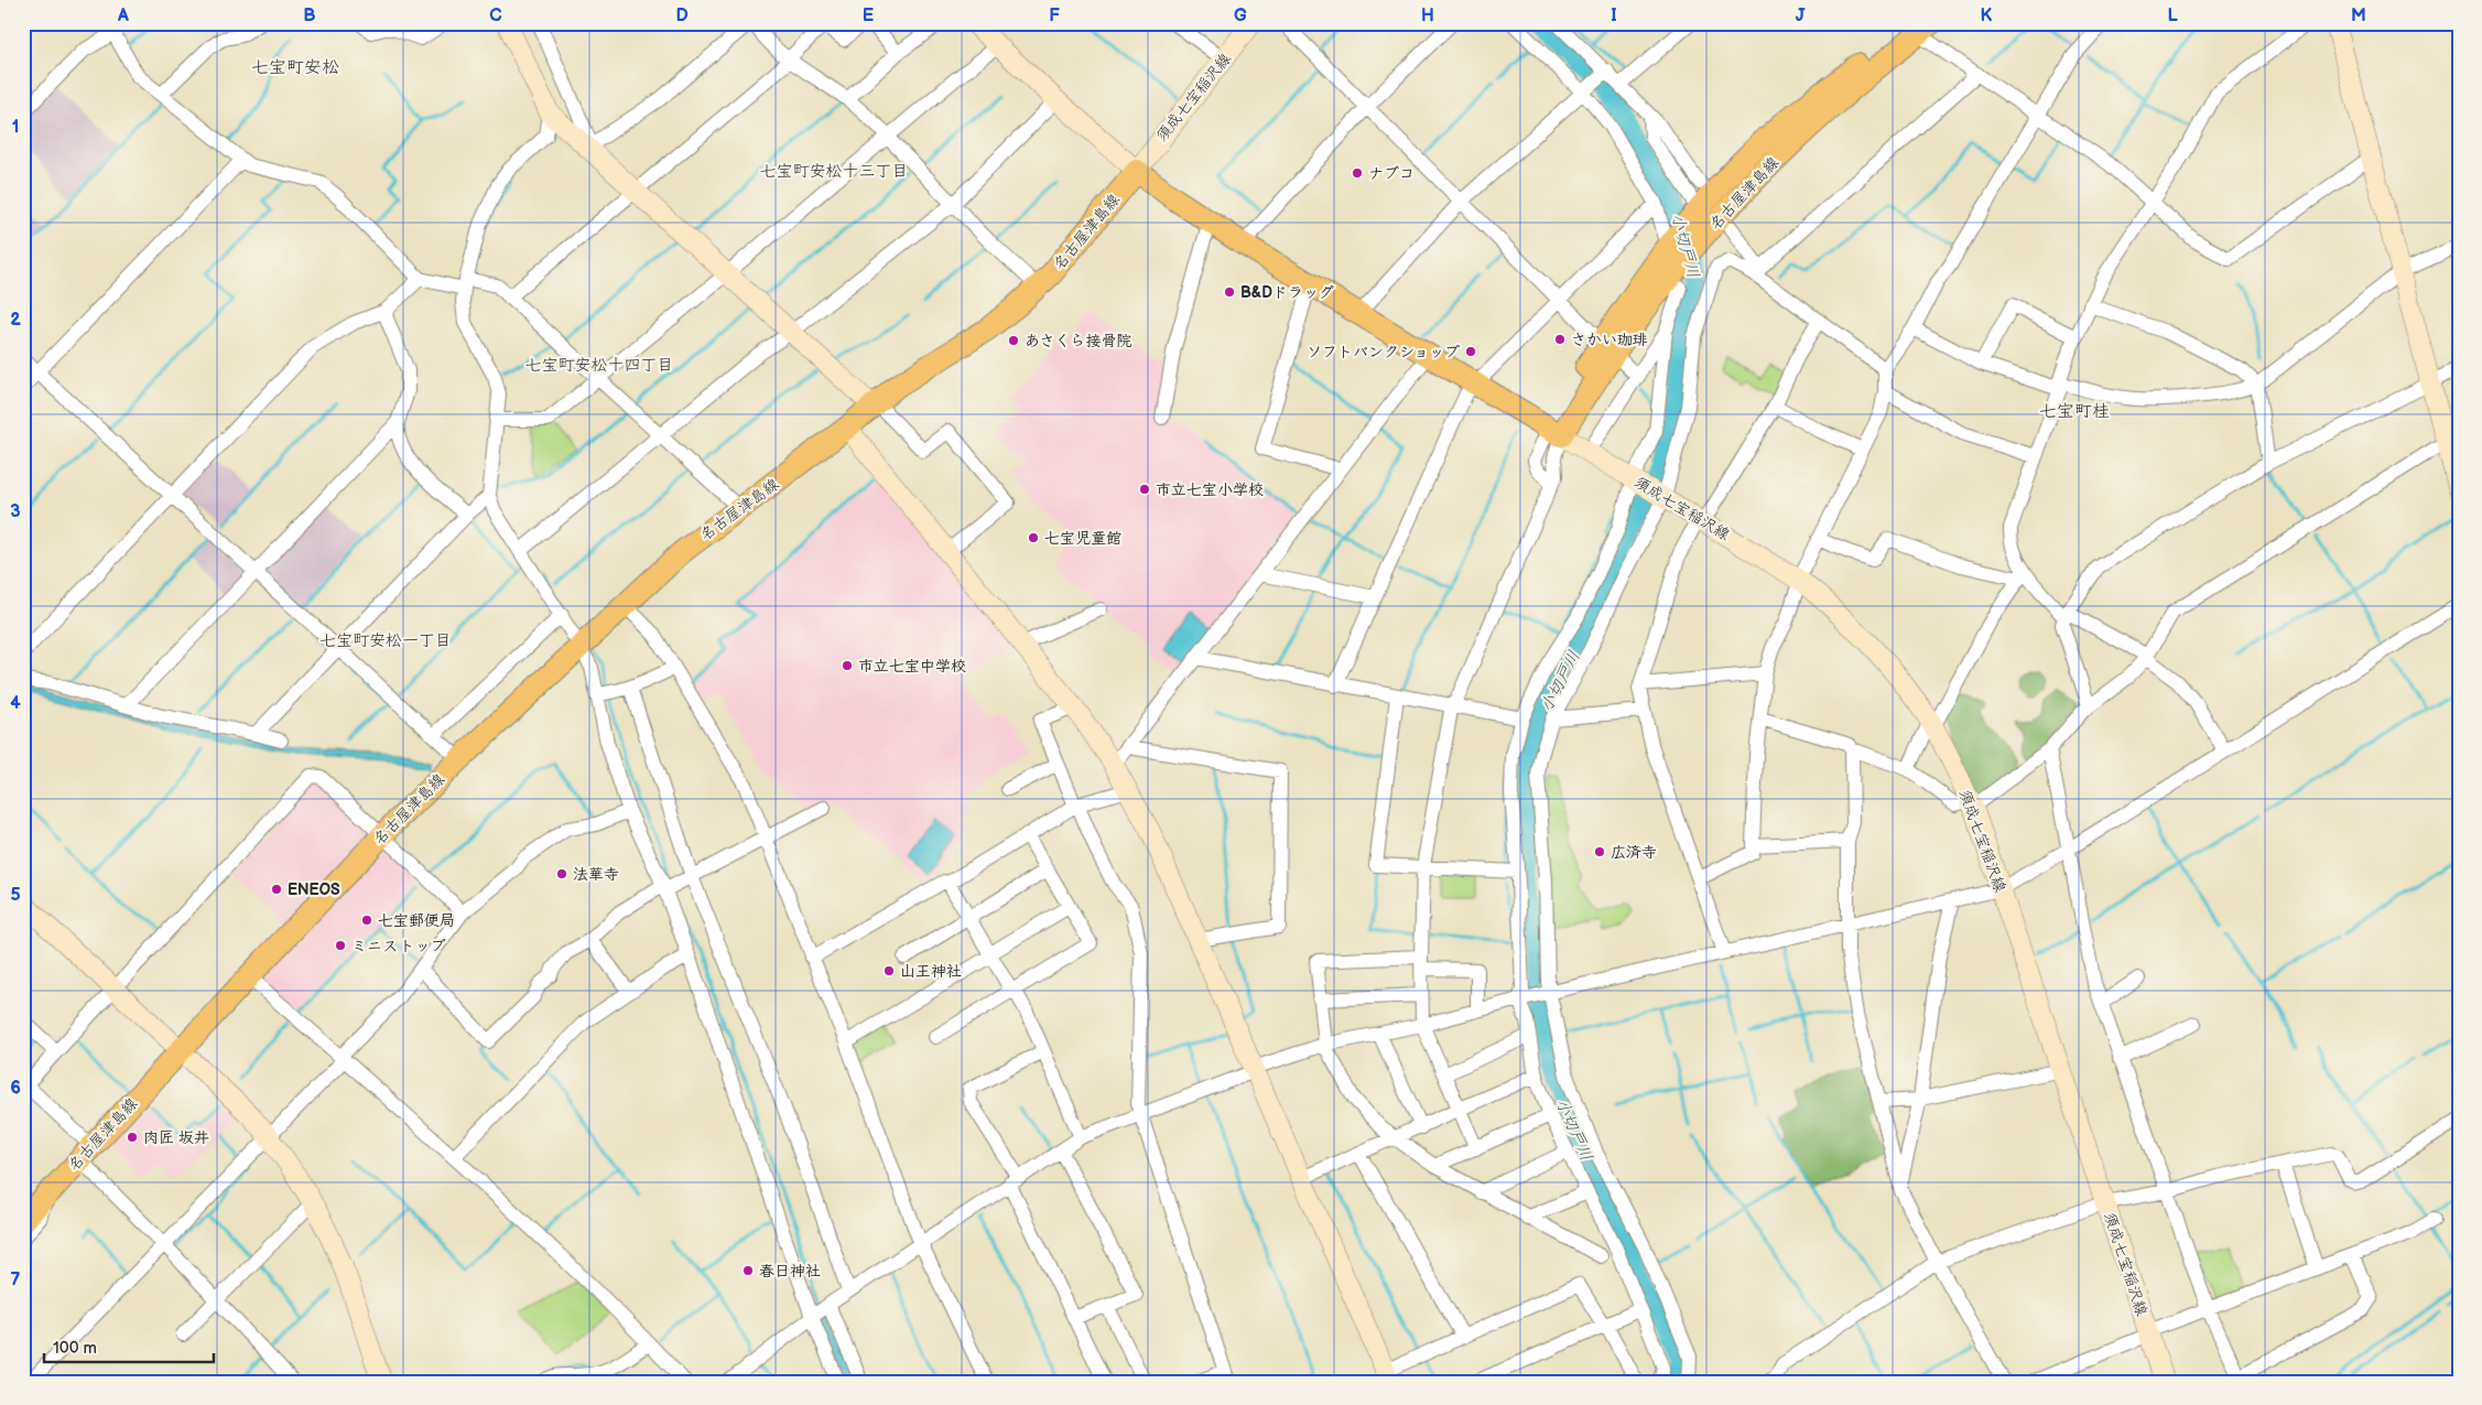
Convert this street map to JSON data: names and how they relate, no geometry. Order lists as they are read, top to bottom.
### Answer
{
  "streets": {
    "main road": ["名古屋津島線"],
    "street": ["須成七宝稲沢線"]
  },
  "crossings": [
    ["須成七宝稲沢線", "名古屋津島線"]
  ],
  "districts": [
    "七宝町安松",
    "七宝町安松十三丁目",
    "七宝町安松十四丁目",
    "七宝町桂",
    "七宝町安松一丁目"
  ],
  "water": ["小切戸川"],
  "places": [
    "ナブコ",
    "B&Dドラッグ",
    "さかい珈琲",
    "あさくら接骨院",
    "ソフトバンクショップ",
    "市立七宝小学校",
    "七宝児童館",
    "市立七宝中学校",
    "広済寺",
    "法華寺",
    "ENEOS",
    "七宝郵便局",
    "ミニストップ",
    "山王神社",
    "肉匠 坂井",
    "春日神社"
  ],
  "scale_bar": "100 m",
  "grid": {
    "columns": [
      "A",
      "B",
      "C",
      "D",
      "E",
      "F",
      "G",
      "H",
      "I",
      "J",
      "K",
      "L",
      "M"
    ],
    "rows": [
      "1",
      "2",
      "3",
      "4",
      "5",
      "6",
      "7"
    ]
  }
}
